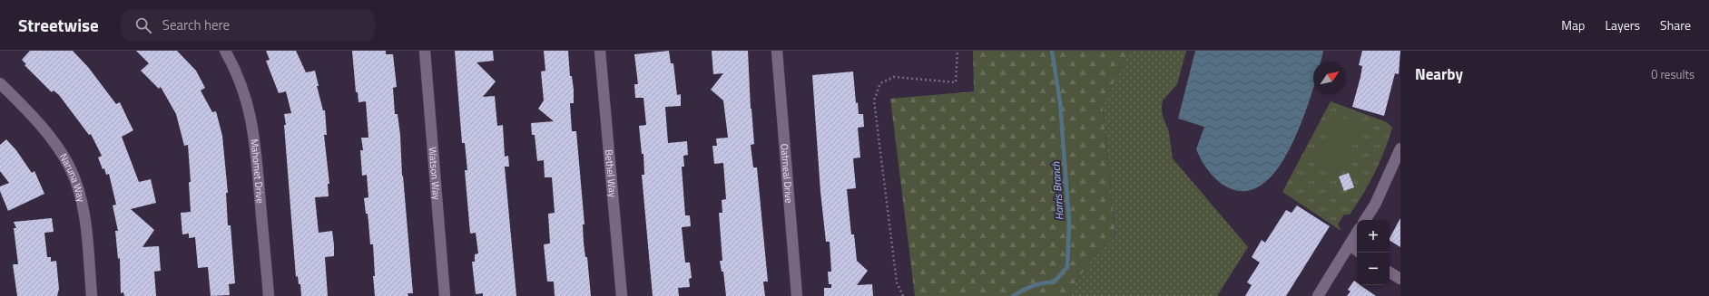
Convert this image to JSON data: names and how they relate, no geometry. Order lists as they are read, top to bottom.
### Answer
{
  "streets": {
    "street": [
      "Mahomet Drive",
      "Watson Way",
      "Bethel Way",
      "Oatmeal Drive",
      "Naruna Way"
    ]
  },
  "water": ["Harris Branch"],
  "north": "top right",
  "page": {
    "header": "Streetwise",
    "search": "Search here",
    "nav": ["Map", "Layers", "Share"],
    "heading": ["Nearby", "0 results"],
    "map_buttons": ["+", "−"]
  }
}
